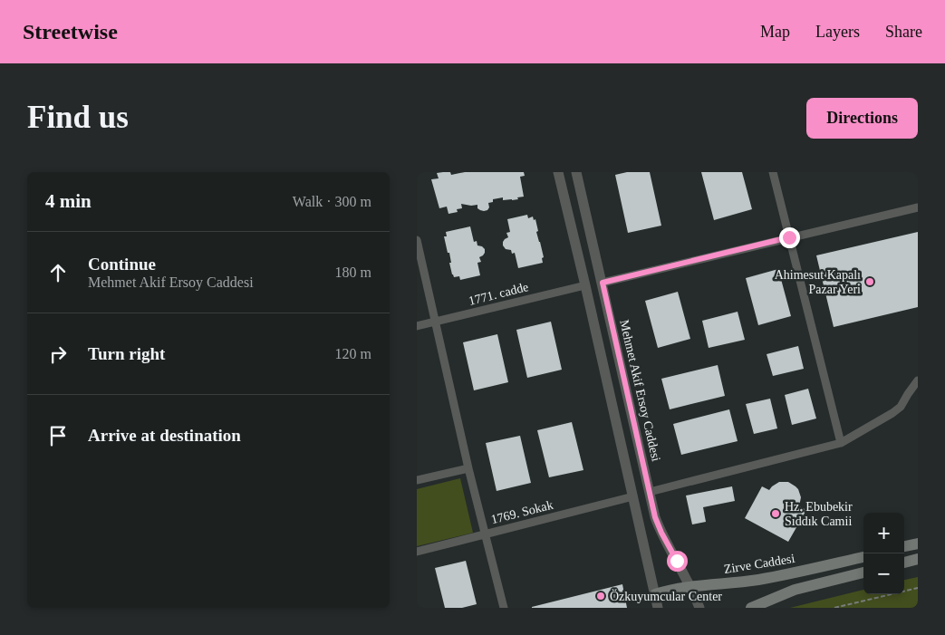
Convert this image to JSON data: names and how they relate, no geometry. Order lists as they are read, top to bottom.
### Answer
{
  "streets": {
    "main road": ["Zirve Caddesi"],
    "street": ["1771. cadde", "Mehmet Akif Ersoy Caddesi", "1769. Sokak"]
  },
  "crossings": [
    ["Mehmet Akif Ersoy Caddesi", "Zirve Caddesi"]
  ],
  "places": ["Ahimesut Kapalı Pazar Yeri", "Hz. Ebubekir Sıddık Camii", "Özkuyumcular Center"],
  "page": {
    "header": "Streetwise",
    "nav": ["Map", "Layers", "Share"],
    "buttons": "Directions",
    "title": "Find us",
    "heading": ["4 min", "Walk · 300 m"],
    "list": [
      ["Continue", "Mehmet Akif Ersoy Caddesi", "180 m"],
      ["Turn right", "120 m"],
      "Arrive at destination"
    ],
    "map_buttons": ["+", "−"]
  }
}
